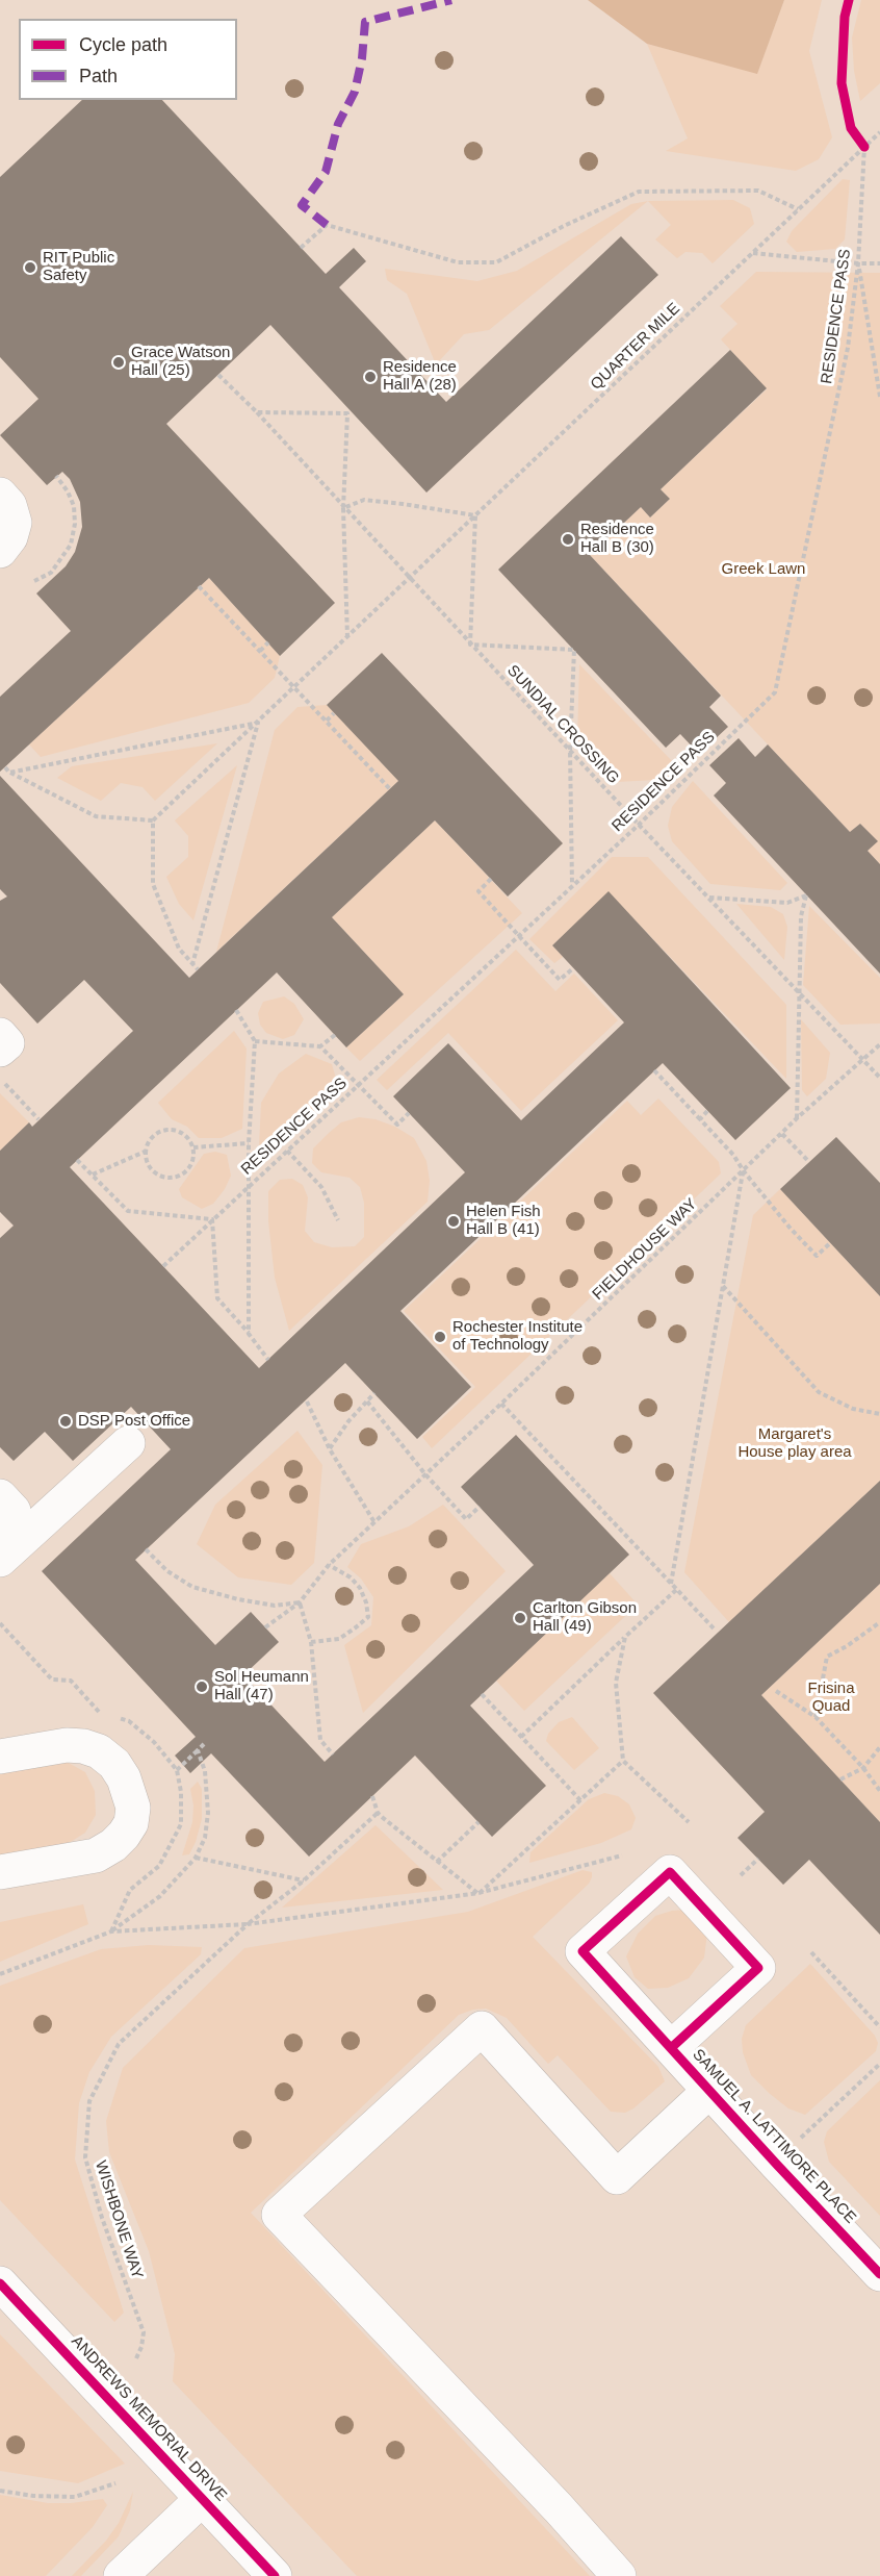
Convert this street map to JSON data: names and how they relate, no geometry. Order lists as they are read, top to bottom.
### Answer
{
  "streets": {
    "street": ["SAMUEL A. LATTIMORE PLACE", "ANDREWS MEMORIAL DRIVE"],
    "path": [
      "RESIDENCE PASS",
      "QUARTER MILE",
      "SUNDIAL CROSSING",
      "FIELDHOUSE WAY",
      "WISHBONE WAY"
    ]
  },
  "crossings": [
    ["RESIDENCE PASS", "QUARTER MILE"],
    ["RESIDENCE PASS", "SUNDIAL CROSSING"],
    ["QUARTER MILE", "SUNDIAL CROSSING"],
    ["SUNDIAL CROSSING", "FIELDHOUSE WAY"]
  ],
  "parks": ["Greek Lawn", "Margaret's House play area", "Frisina Quad"],
  "places": [
    "RIT Public Safety",
    "Grace Watson Hall (25)",
    "Residence Hall A (28)",
    "Residence Hall B (30)",
    "Helen Fish Hall B (41)",
    "Rochester Institute of Technology",
    "DSP Post Office",
    "Carlton Gibson Hall (49)",
    "Sol Heumann Hall (47)"
  ],
  "legend": ["Cycle path", "Path"]
}
